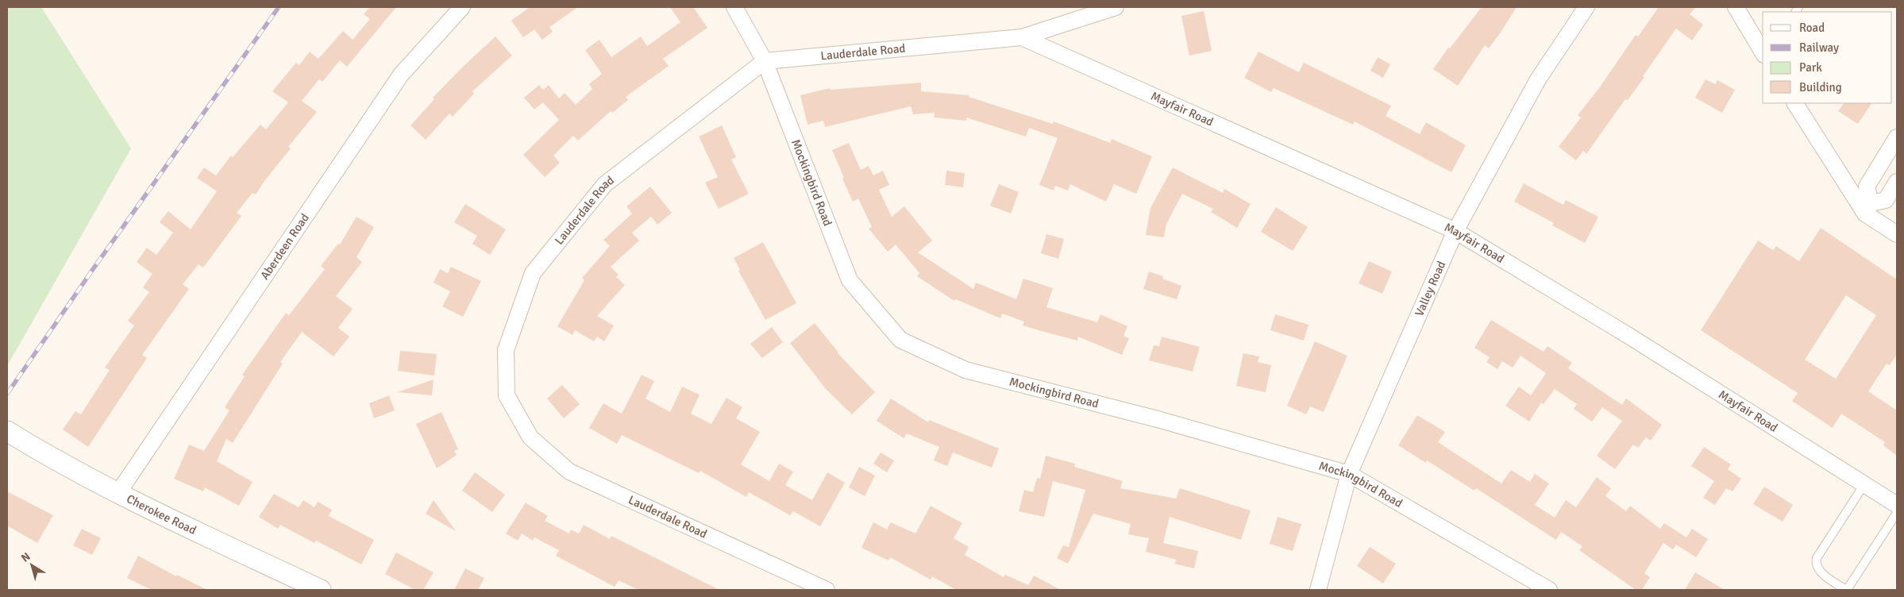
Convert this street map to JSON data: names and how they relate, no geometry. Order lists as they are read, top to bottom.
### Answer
{
  "streets": {
    "street": [
      "Lauderdale Road",
      "Mayfair Road",
      "Mockingbird Road",
      "Aberdeen Road",
      "Valley Road",
      "Cherokee Road"
    ]
  },
  "crossings": [
    ["Lauderdale Road", "Mayfair Road"],
    ["Lauderdale Road", "Mockingbird Road"],
    ["Mayfair Road", "Valley Road"],
    ["Mockingbird Road", "Valley Road"],
    ["Aberdeen Road", "Cherokee Road"]
  ],
  "legend": [
    "Road",
    "Railway",
    "Park",
    "Building"
  ],
  "north": "top left"
}
